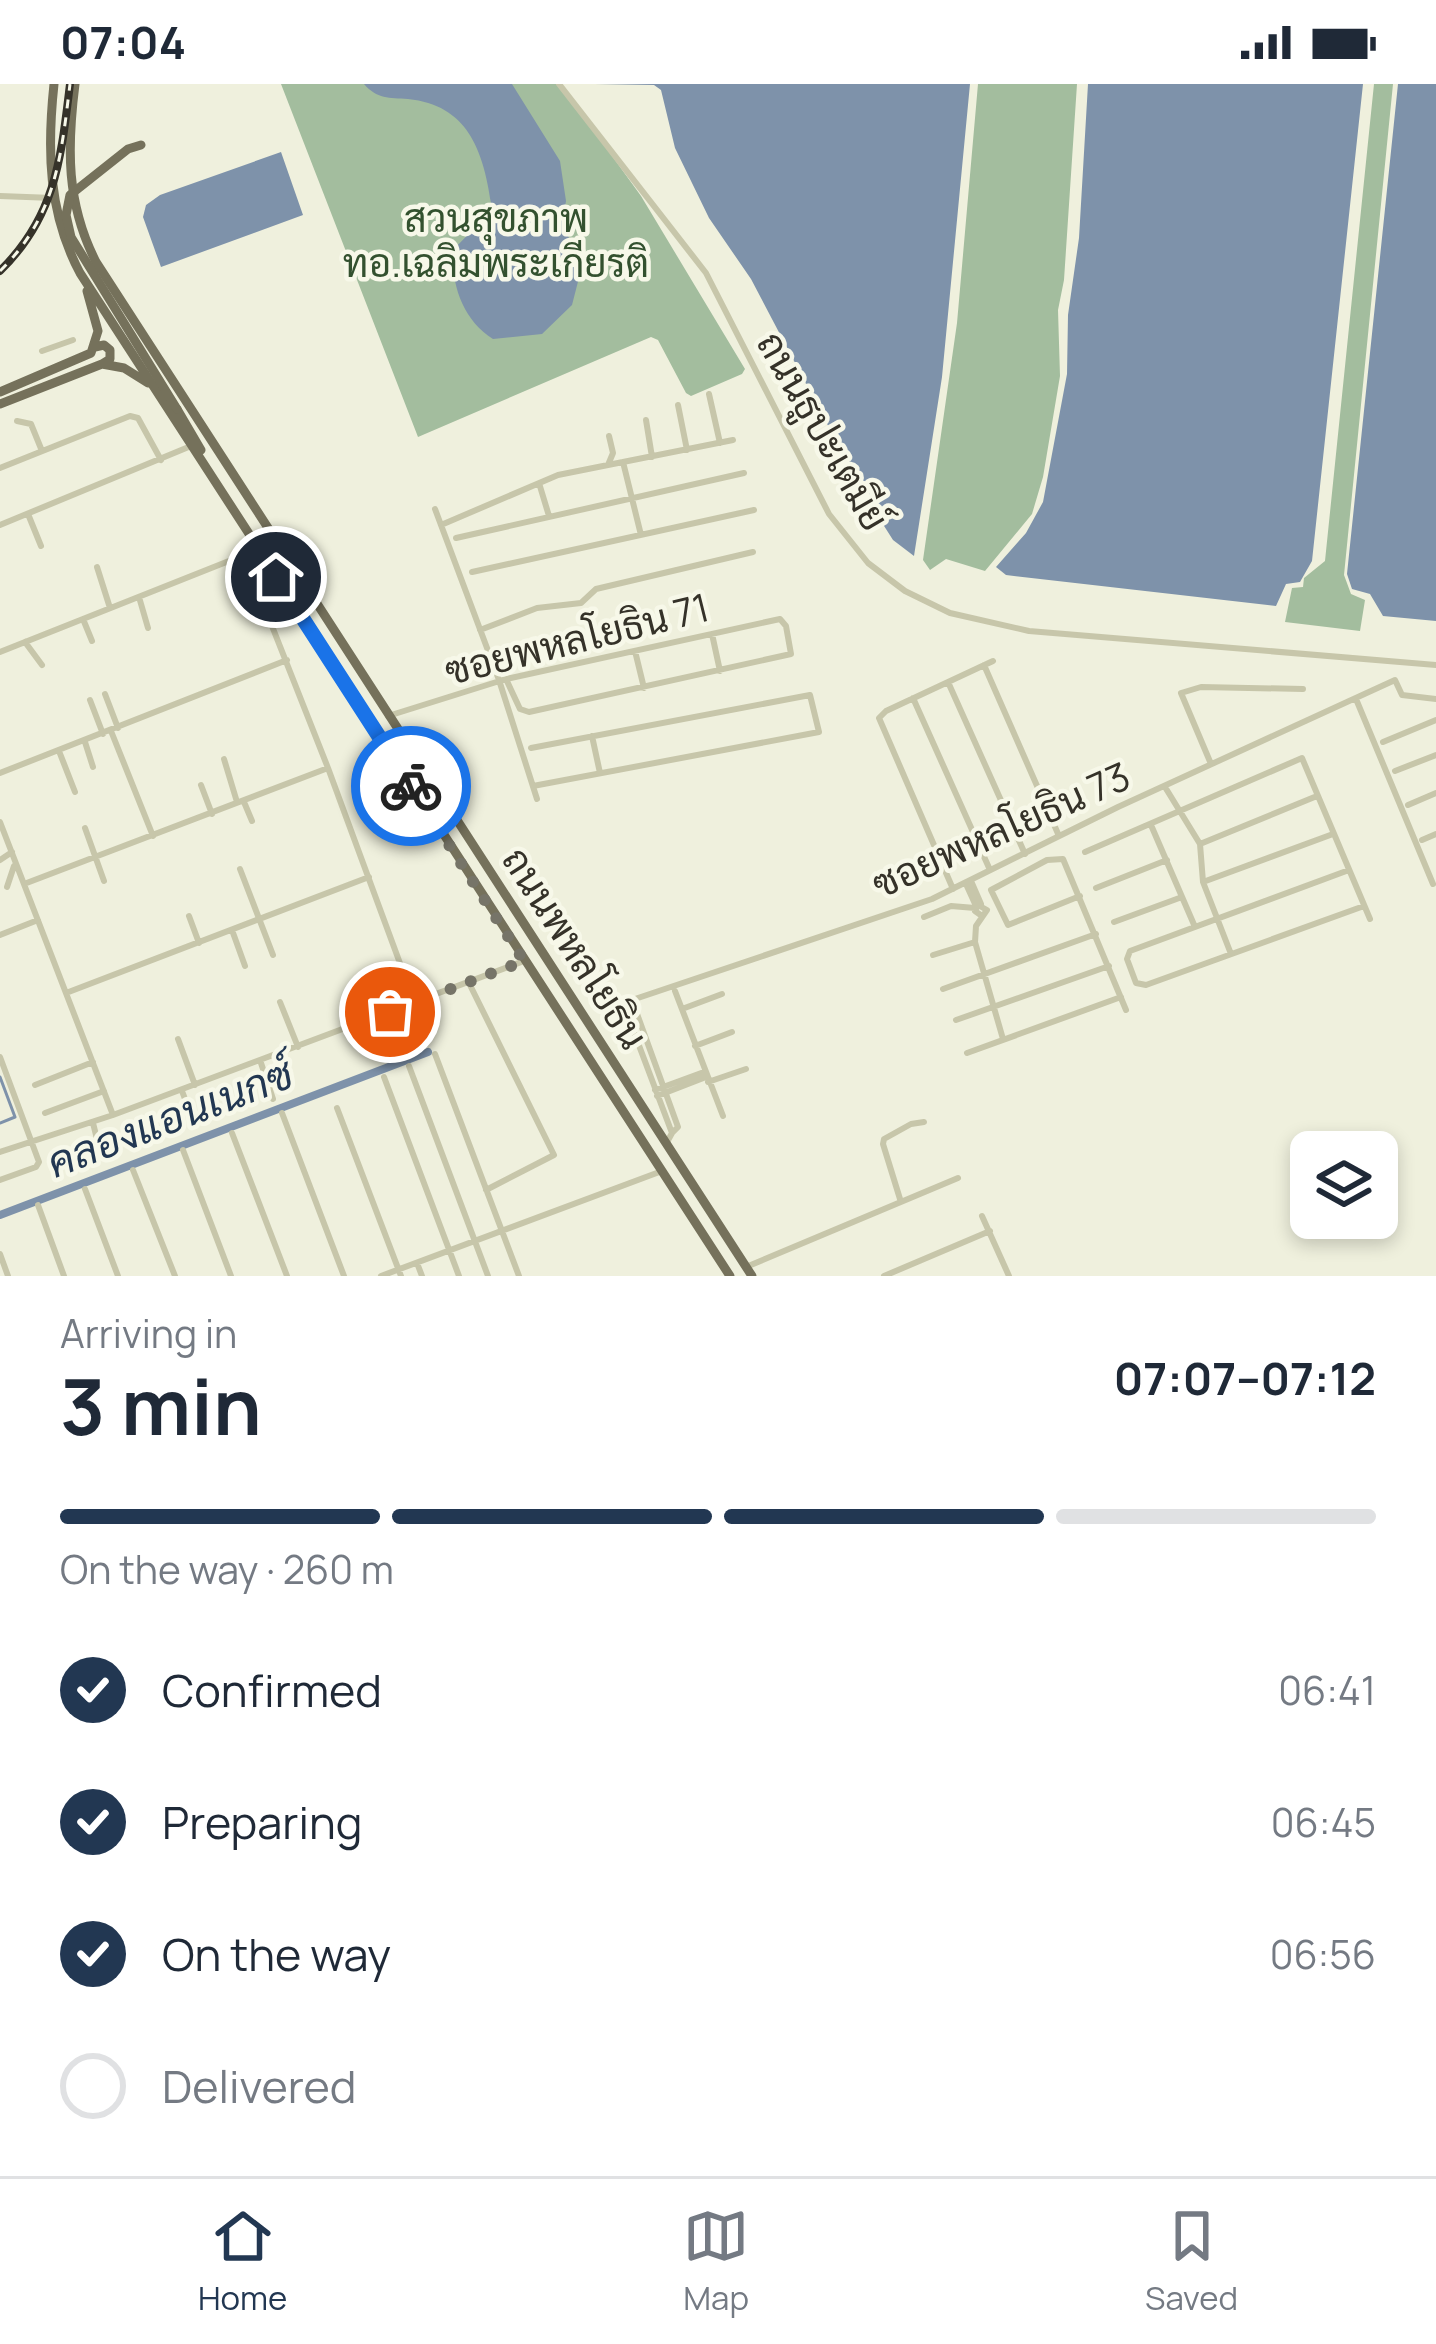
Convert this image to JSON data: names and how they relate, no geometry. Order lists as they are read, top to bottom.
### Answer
{
  "streets": {
    "main road": ["ถนนพหลโยธิน"],
    "street": ["ถนนธูปะเตมีย์", "ซอยพหลโยธิน 71", "ซอยพหลโยธิน 73"]
  },
  "crossings": [
    ["ซอยพหลโยธิน 71", "ถนนพหลโยธิน"]
  ],
  "water": ["คลองแอนเนกซ์"],
  "parks": ["สวนสุขภาพ ทอ.เฉลิมพระเกียรติ"],
  "page": {
    "status": "07:04",
    "heading": ["3 min", "Arriving in", "07:07–07:12"],
    "bar": "On the way · 260 m",
    "list": [
      ["Confirmed", "06:41"],
      ["Preparing", "06:45"],
      ["On the way", "06:56"],
      "Delivered"
    ],
    "tabs": ["Home", "Map", "Saved"]
  }
}
